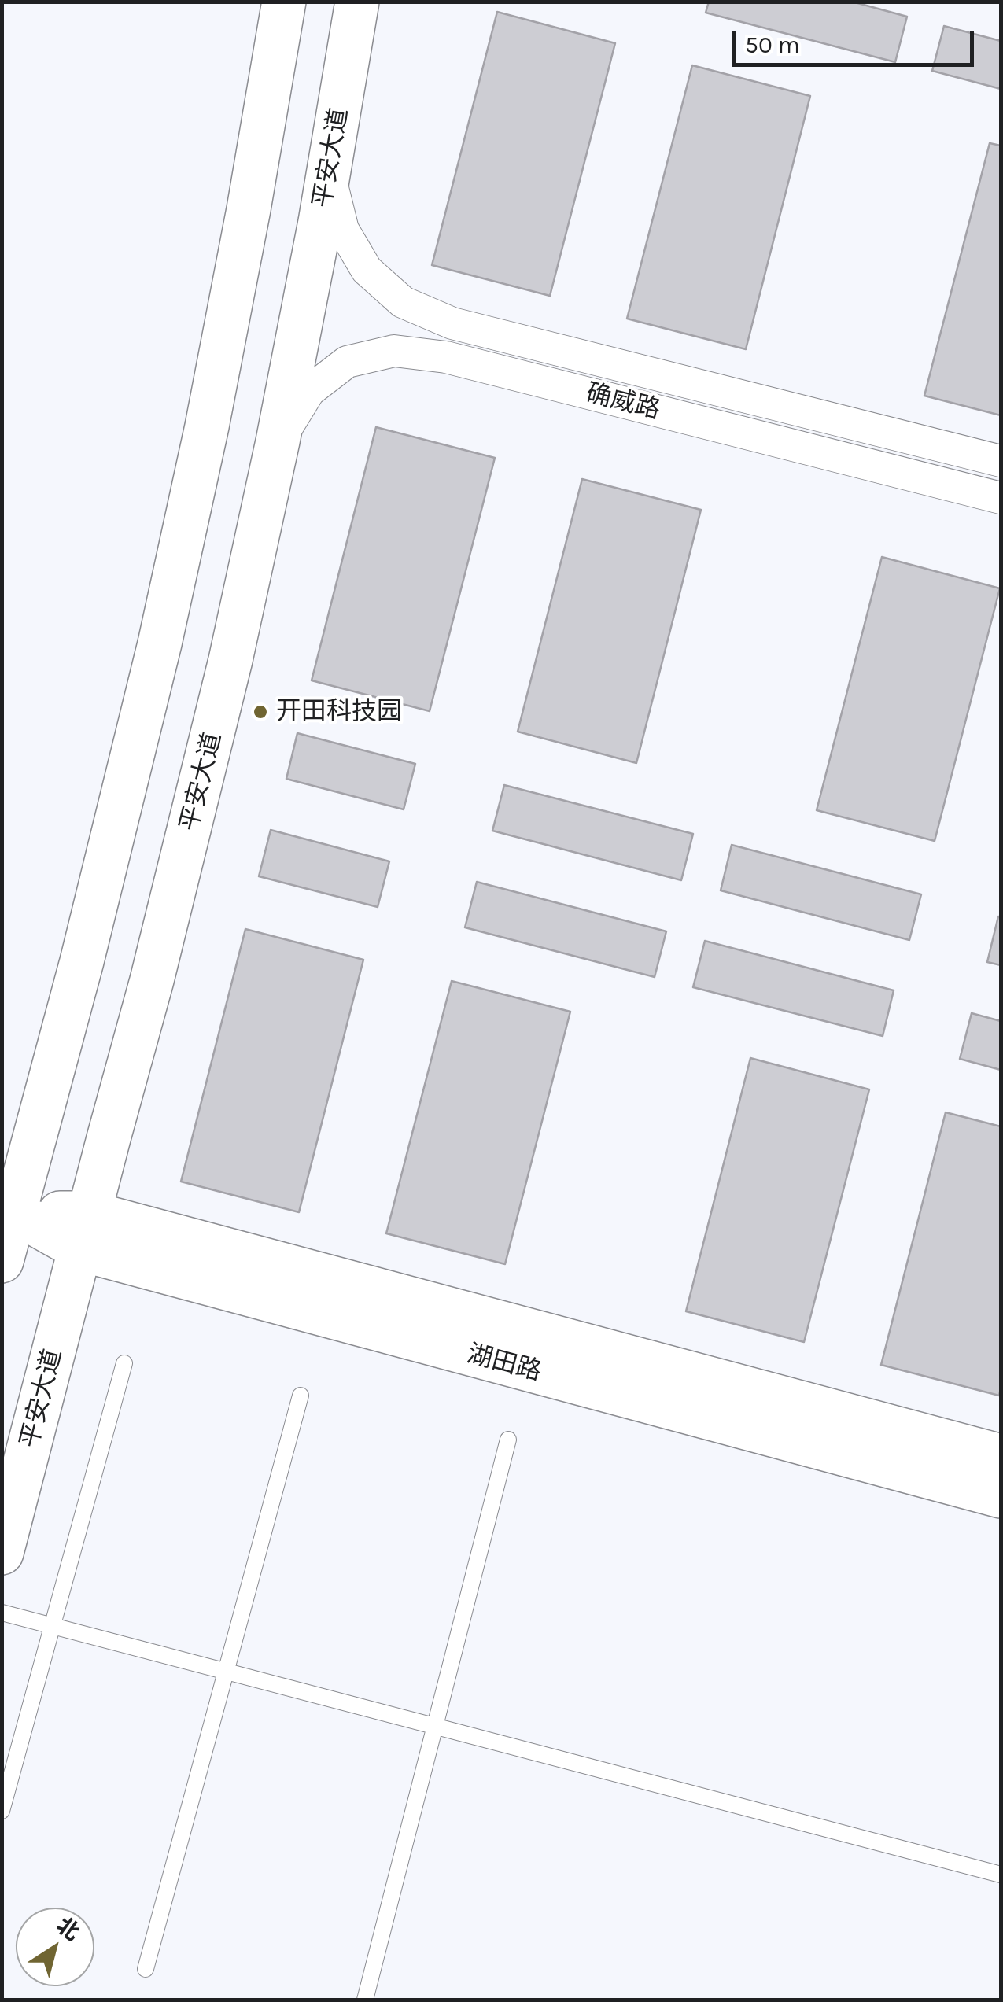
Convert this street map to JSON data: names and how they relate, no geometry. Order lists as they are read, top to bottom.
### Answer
{
  "streets": {
    "main road": ["平安大道", "湖田路"],
    "street": ["确威路"]
  },
  "crossings": [
    ["平安大道", "确威路"],
    ["平安大道", "湖田路"]
  ],
  "places": ["开田科技园"],
  "scale_bar": "50 m",
  "north": "top right"
}
